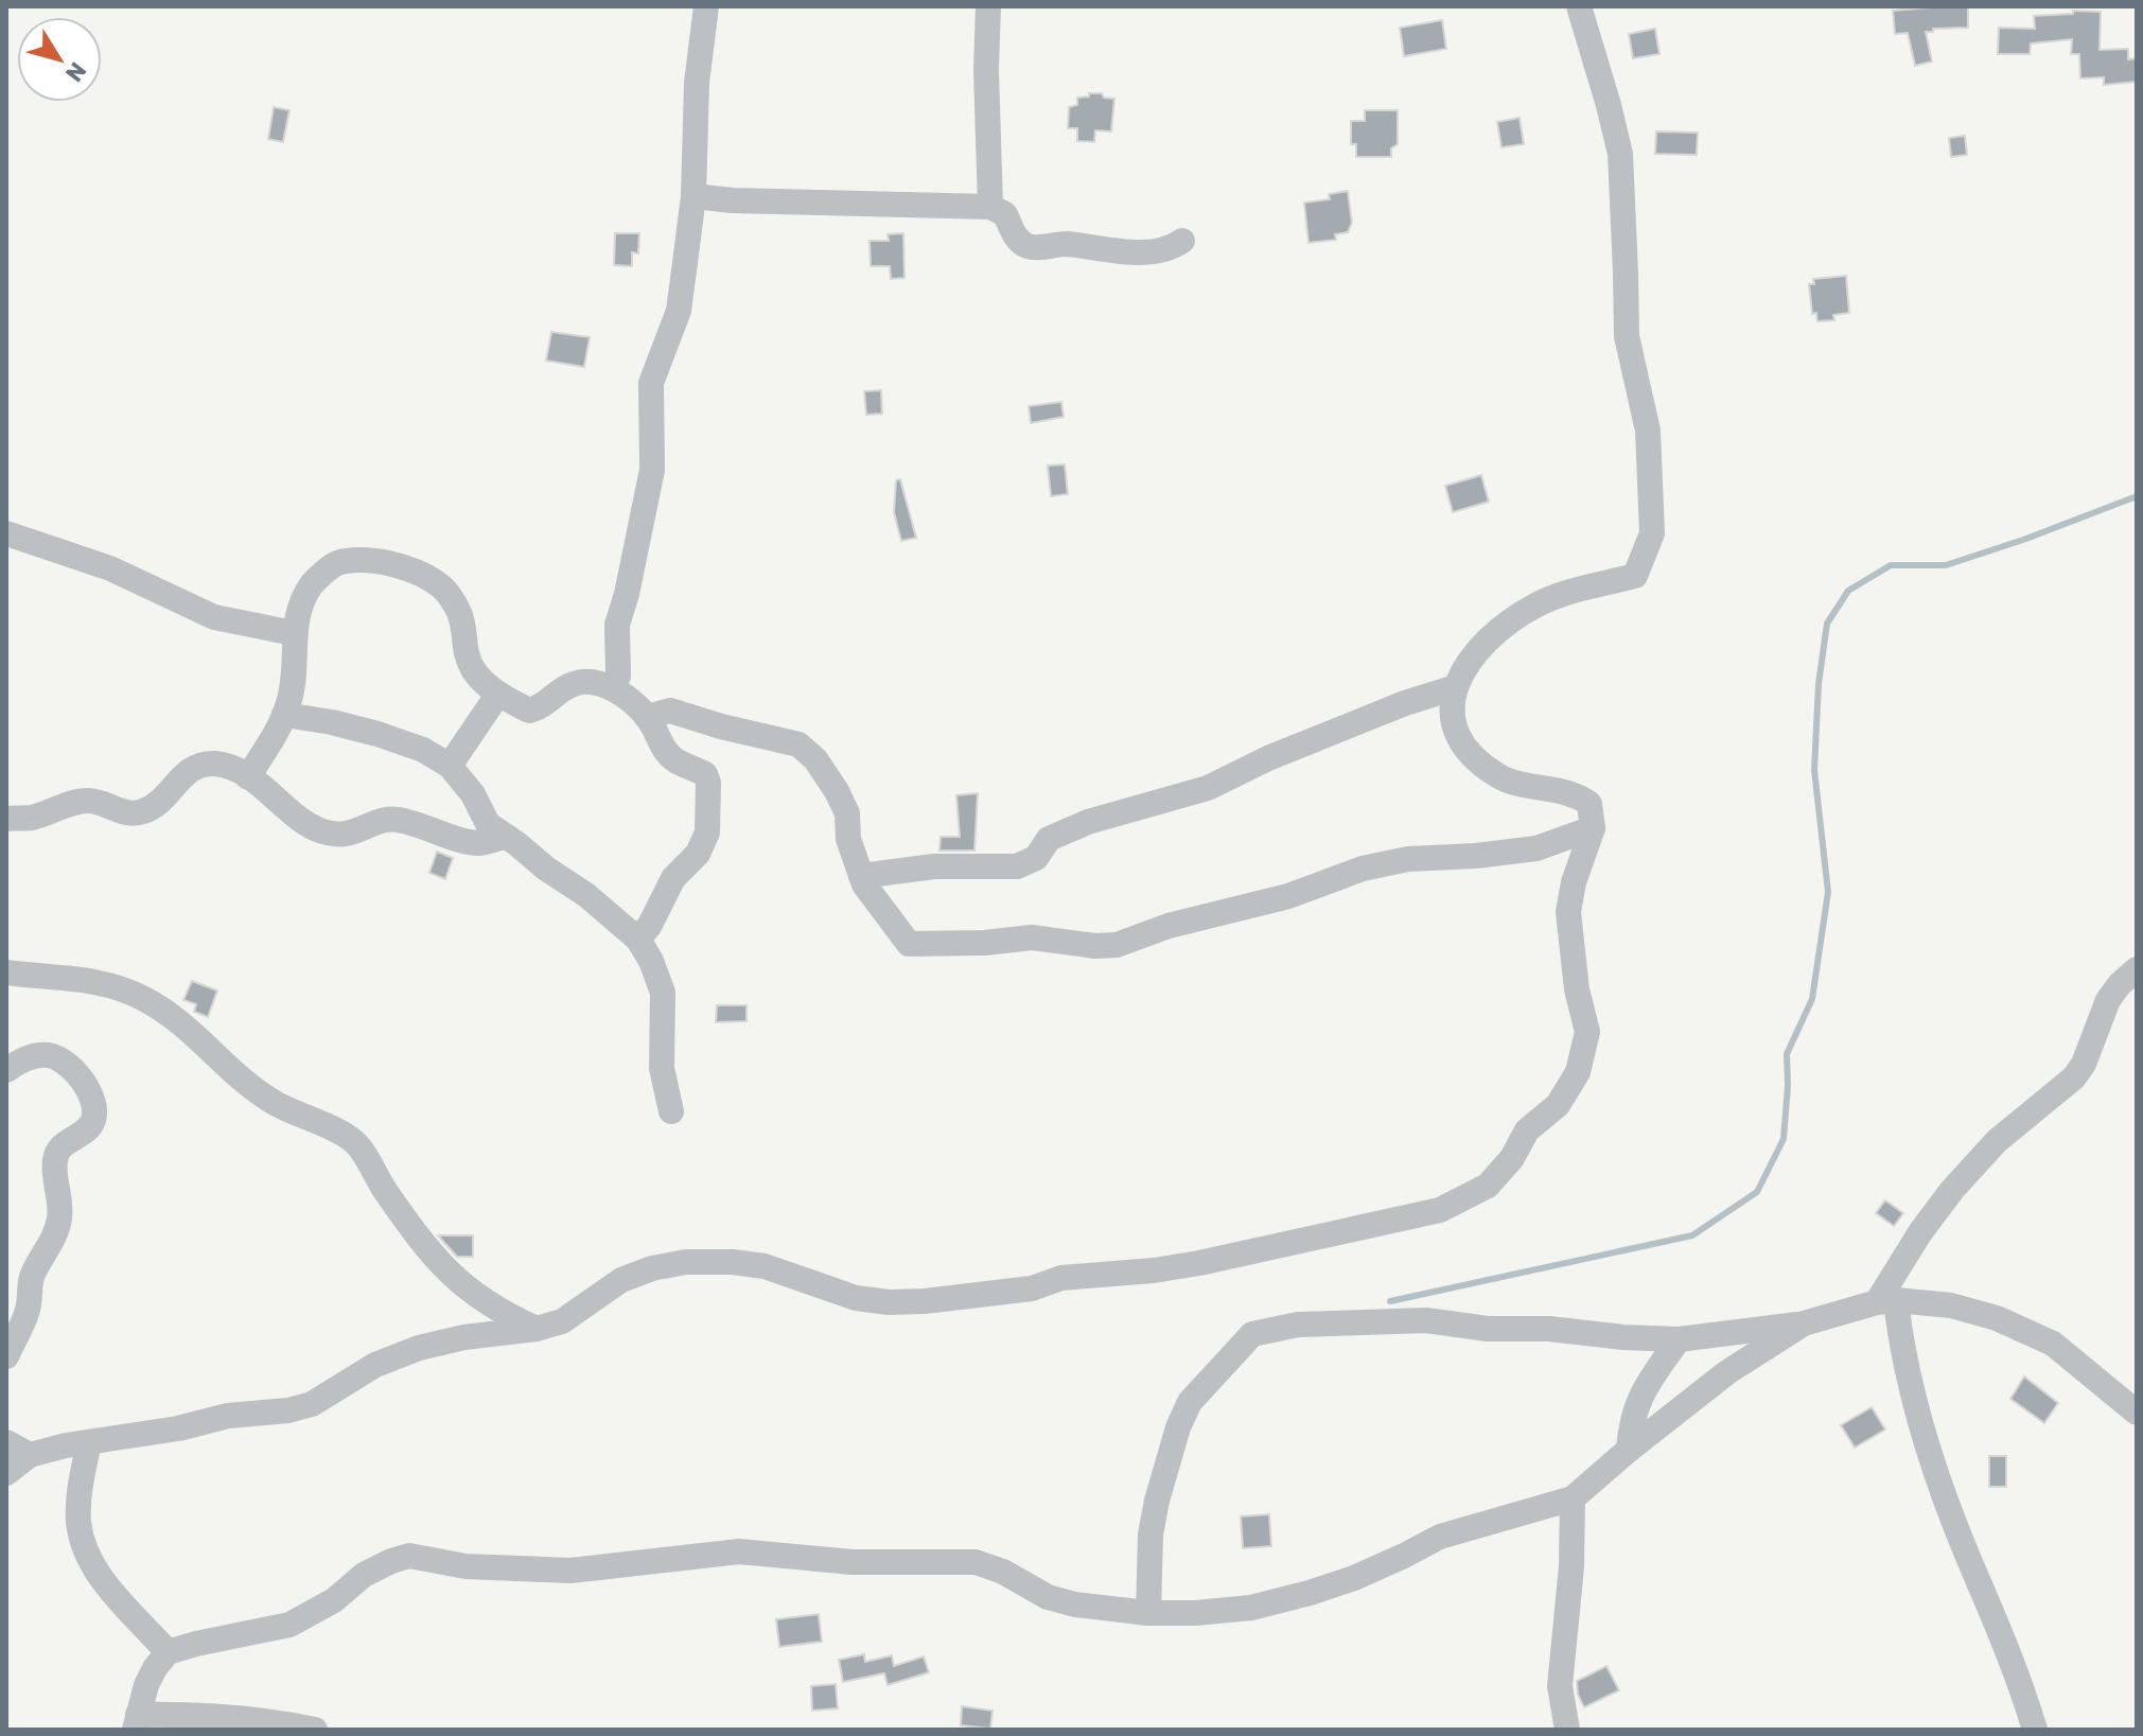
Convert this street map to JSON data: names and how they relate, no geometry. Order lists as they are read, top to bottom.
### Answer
{
  "north": "bottom right"
}
